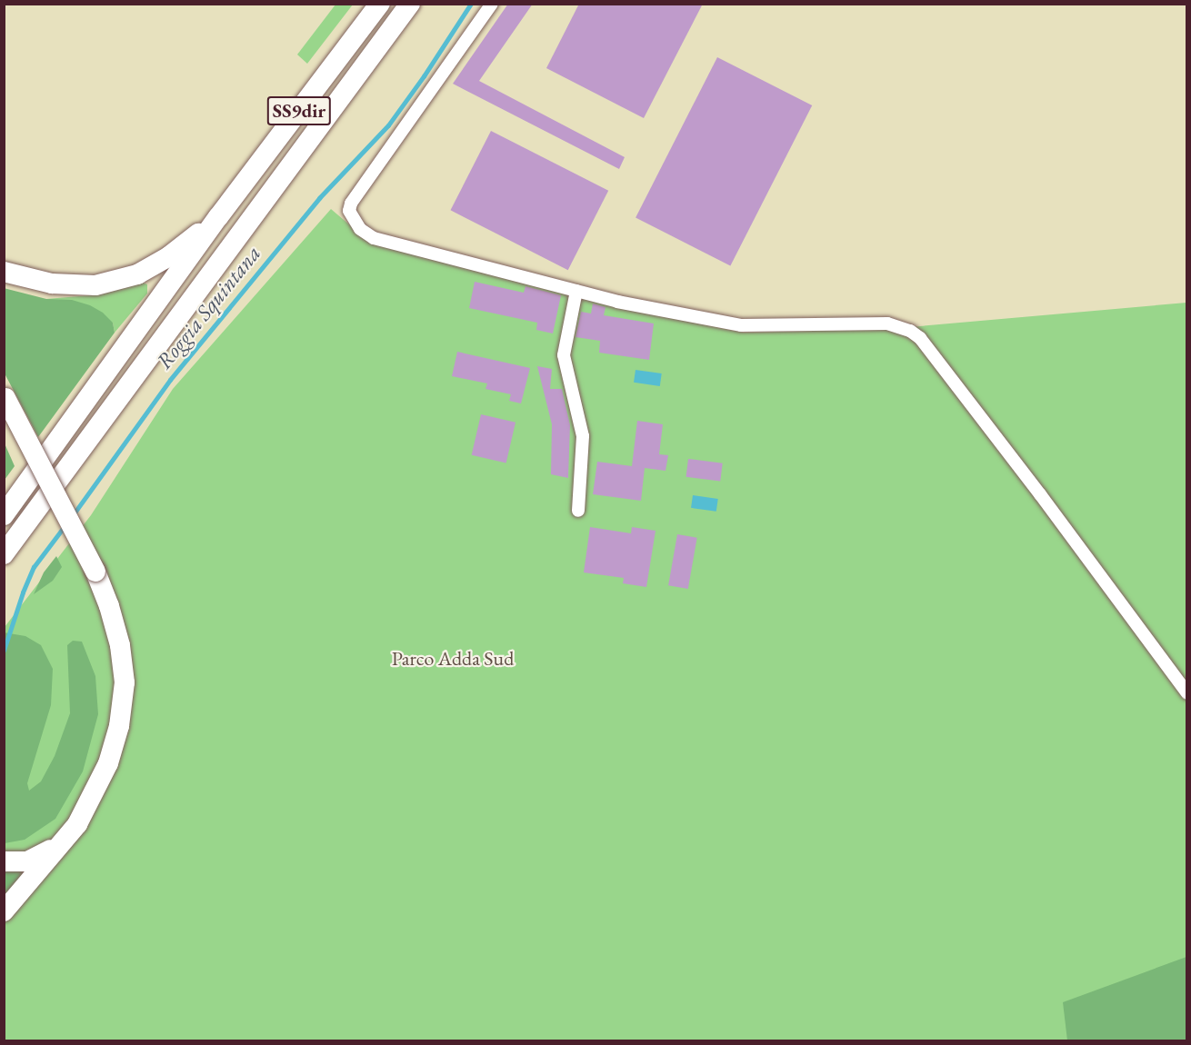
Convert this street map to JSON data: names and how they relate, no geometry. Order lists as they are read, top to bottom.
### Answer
{
  "streets": {
    "highway": ["SS9dir"]
  },
  "water": ["Roggia Squintana"],
  "parks": ["Parco Adda Sud"]
}
